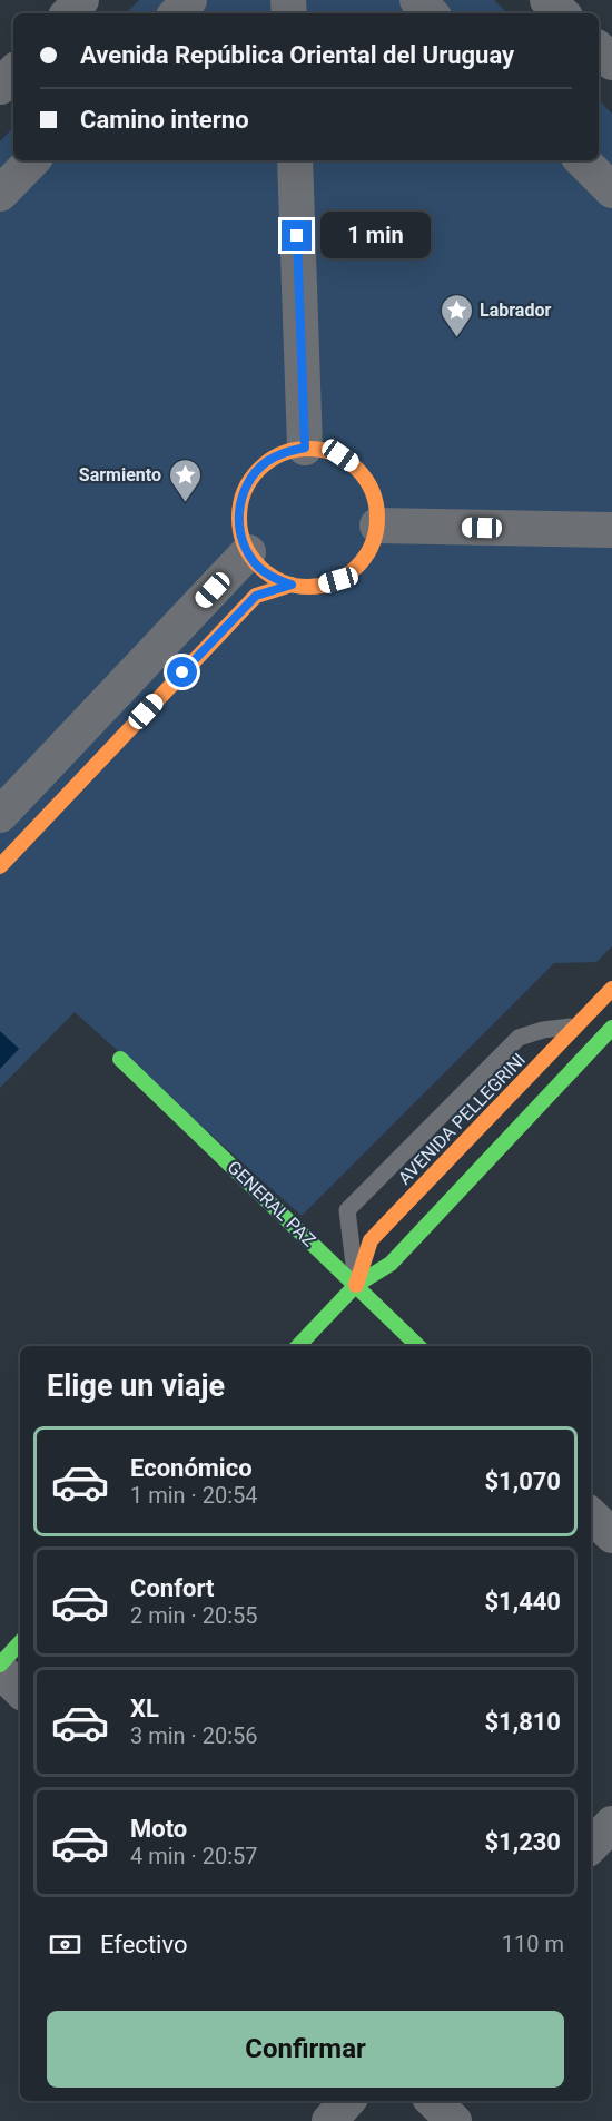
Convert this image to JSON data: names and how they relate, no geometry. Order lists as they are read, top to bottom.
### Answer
{
  "streets": {
    "street": ["AVENIDA PELLEGRINI", "GENERAL PAZ"]
  },
  "crossings": [
    ["AVENIDA PELLEGRINI", "GENERAL PAZ"]
  ],
  "places": {
    "place": ["Labrador", "Sarmiento"]
  },
  "page": {
    "banner": ["Avenida República Oriental del Uruguay", "Camino interno"],
    "bubble": "1 min",
    "heading": "Elige un viaje",
    "list": [
      {
        "name": "Económico",
        "note": "1 min · 20:54",
        "value": "$1,070"
      },
      {
        "name": "Confort",
        "note": "2 min · 20:55",
        "value": "$1,440"
      },
      {
        "name": "XL",
        "note": "3 min · 20:56",
        "value": "$1,810"
      },
      {
        "name": "Moto",
        "note": "4 min · 20:57",
        "value": "$1,230"
      }
    ],
    "pay": ["Efectivo", "110 m"],
    "buttons": "Confirmar"
  }
}
